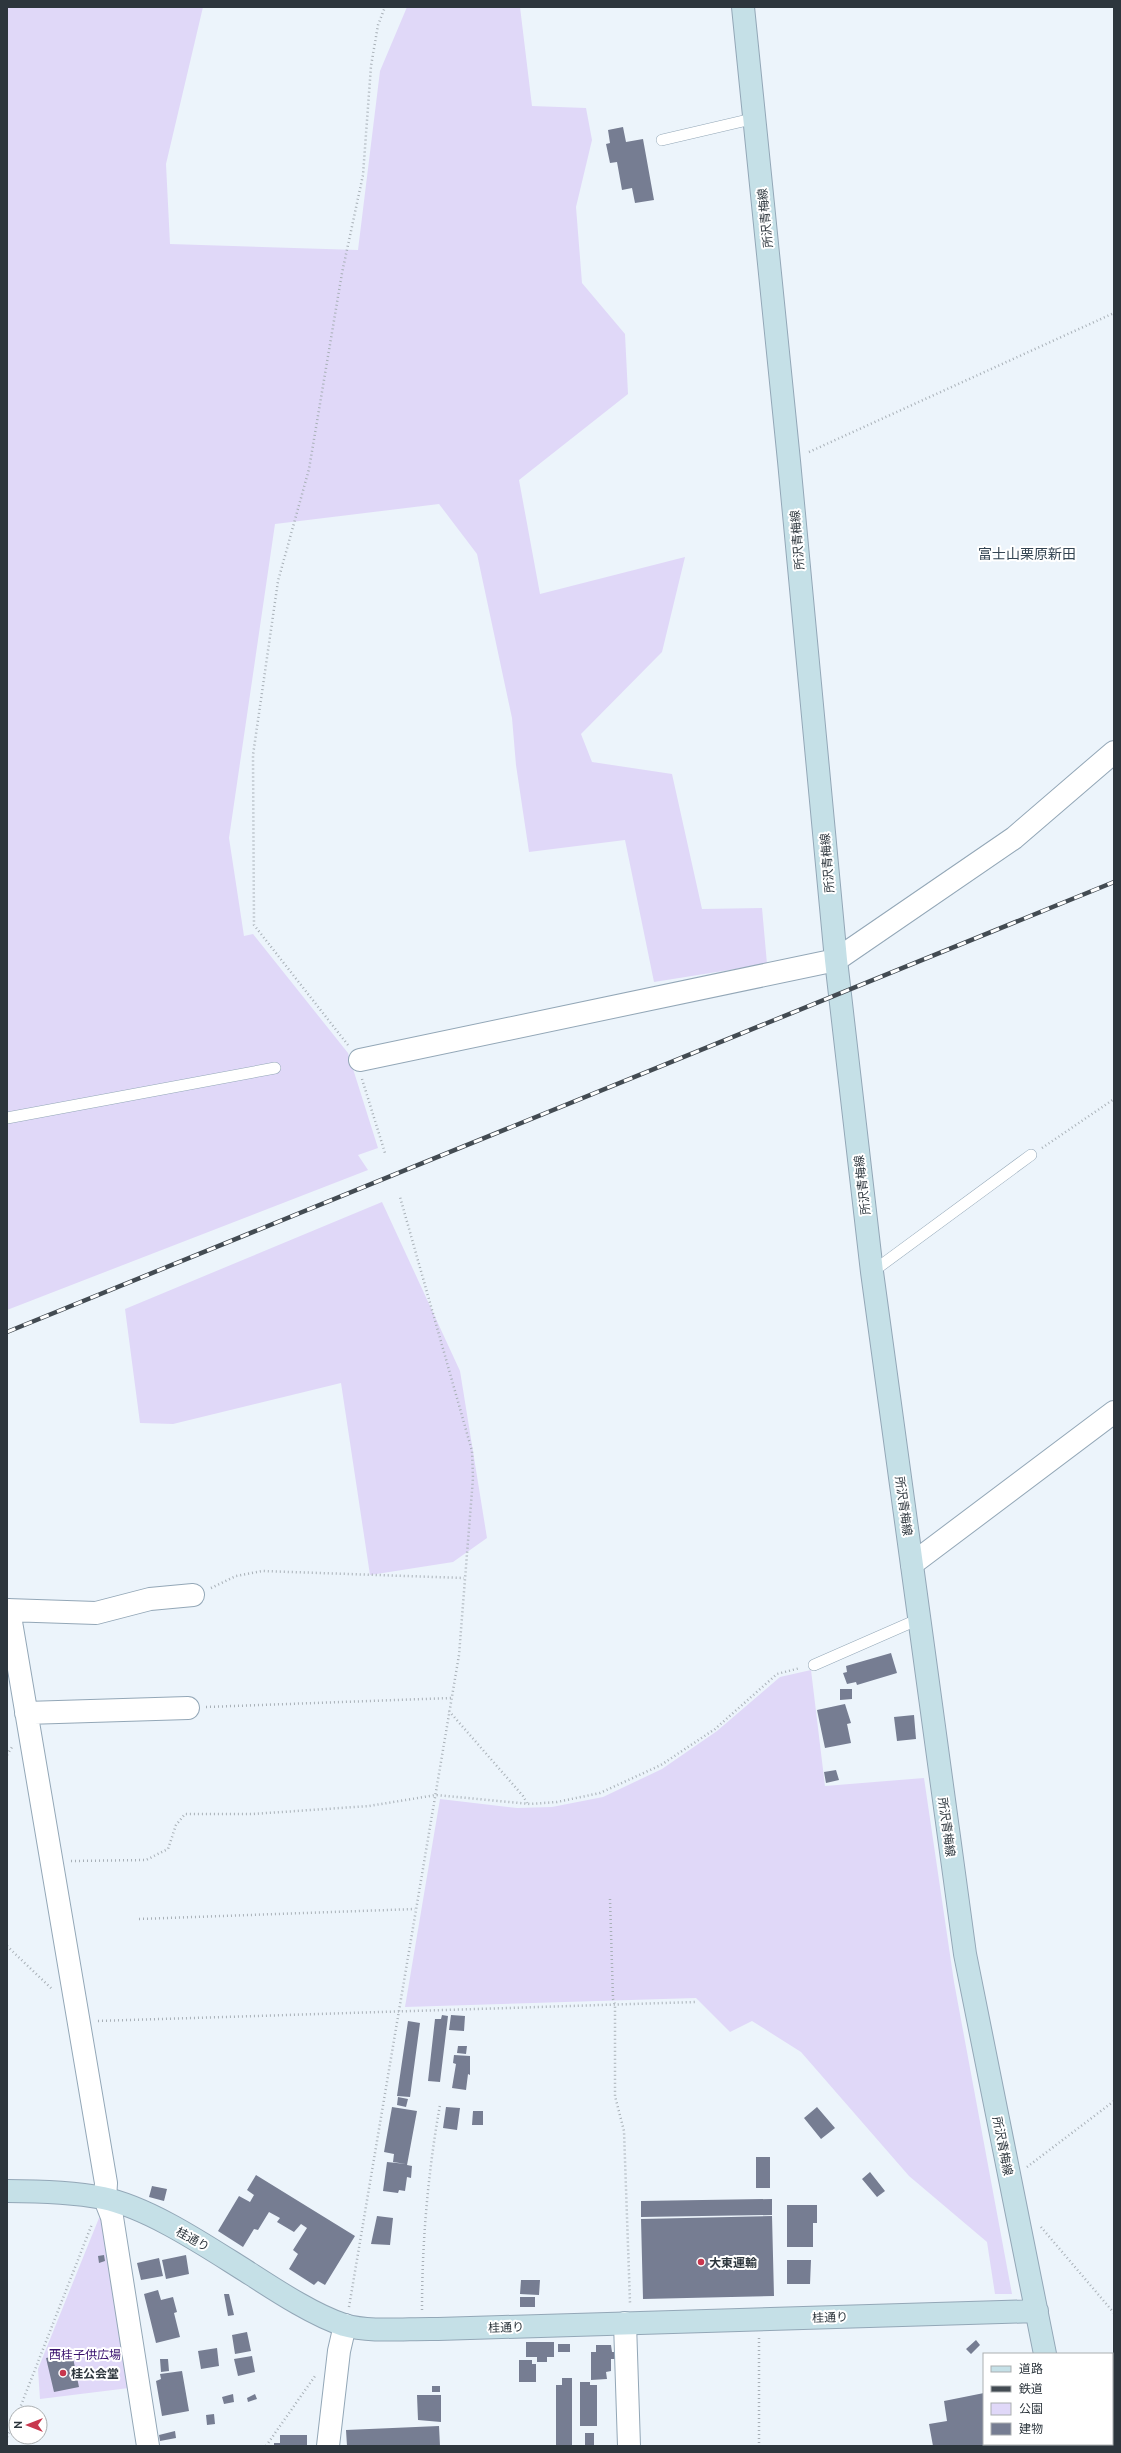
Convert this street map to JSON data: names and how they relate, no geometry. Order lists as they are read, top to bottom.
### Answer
{
  "streets": {
    "main road": ["所沢青梅線", "桂通り"]
  },
  "crossings": [
    ["所沢青梅線", "桂通り"]
  ],
  "districts": ["富士山栗原新田"],
  "parks": ["西桂子供広場"],
  "places": ["大東運輸", "桂公会堂"],
  "legend": [
    "道路",
    "鉄道",
    "公園",
    "建物"
  ],
  "north": "left"
}
